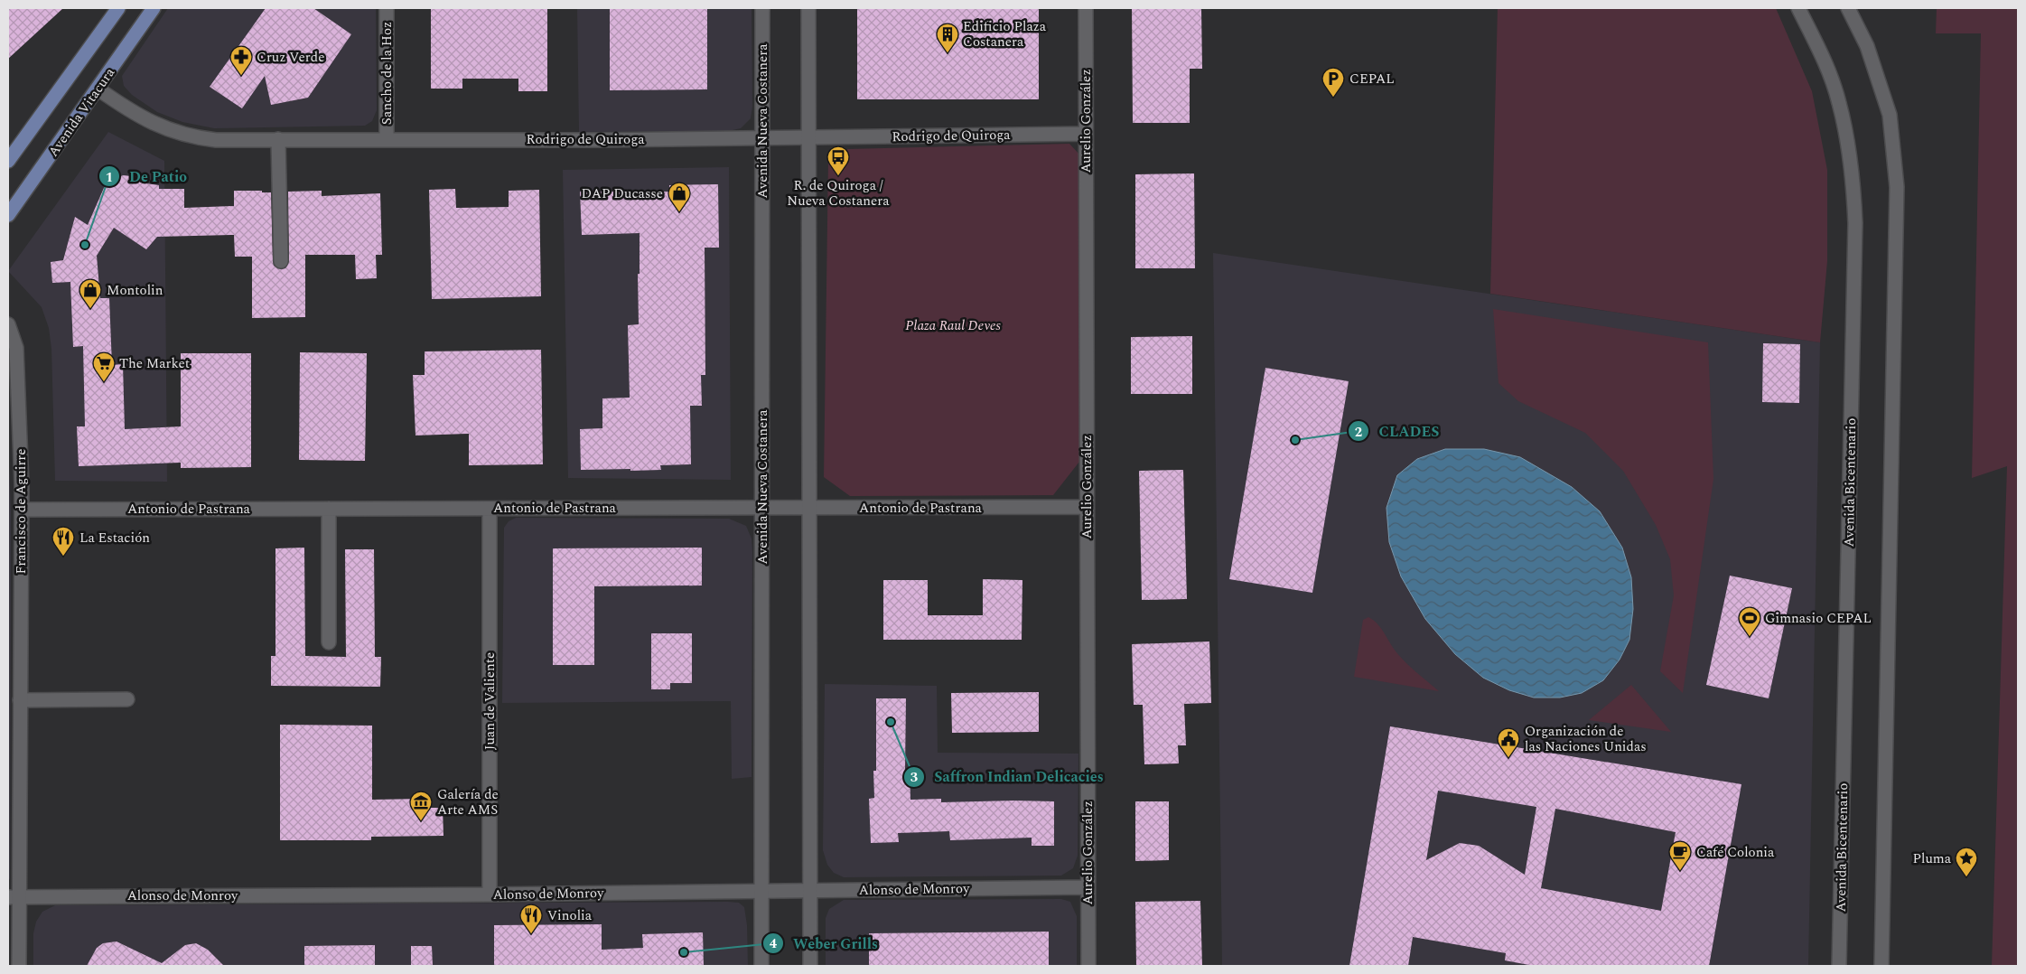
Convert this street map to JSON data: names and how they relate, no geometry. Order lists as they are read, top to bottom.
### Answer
{
  "streets": {
    "main road": ["Avenida Vitacura"],
    "street": [
      "Sancho de la Hoz",
      "Avenida Nueva Costanera",
      "Aurelio González",
      "Rodrigo de Quiroga",
      "Avenida Bicentenario",
      "Antonio de Pastrana",
      "Francisco de Aguirre",
      "Juan de Valiente",
      "Alonso de Monroy"
    ]
  },
  "crossings": [
    ["Sancho de la Hoz", "Rodrigo de Quiroga"],
    ["Avenida Vitacura", "Rodrigo de Quiroga"],
    ["Avenida Nueva Costanera", "Rodrigo de Quiroga"],
    ["Avenida Nueva Costanera", "Antonio de Pastrana"],
    ["Avenida Nueva Costanera", "Alonso de Monroy"],
    ["Aurelio González", "Rodrigo de Quiroga"],
    ["Aurelio González", "Antonio de Pastrana"],
    ["Aurelio González", "Alonso de Monroy"],
    ["Antonio de Pastrana", "Francisco de Aguirre"],
    ["Antonio de Pastrana", "Juan de Valiente"],
    ["Francisco de Aguirre", "Alonso de Monroy"],
    ["Juan de Valiente", "Alonso de Monroy"]
  ],
  "parks": ["Plaza Raul Deves"],
  "places": {
    "building": ["Edificio Plaza Costanera"],
    "pharmacy": ["Cruz Verde"],
    "parking": ["CEPAL"],
    "bus stop": ["R. de Quiroga / Nueva Costanera"],
    "shop": ["DAP Ducasse", "Montolin"],
    "other": [
      "De Patio",
      "CLADES",
      "Saffron Indian Delicacies",
      "Weber Grills"
    ],
    "supermarket": ["The Market"],
    "restaurant": ["La Estación", "Vinolia"],
    "sports": ["Gimnasio CEPAL"],
    "public building": ["Organización de las Naciones Unidas"],
    "museum": ["Galería de Arte AMS"],
    "cafe": ["Café Colonia"],
    "place": ["Pluma"]
  }
}
